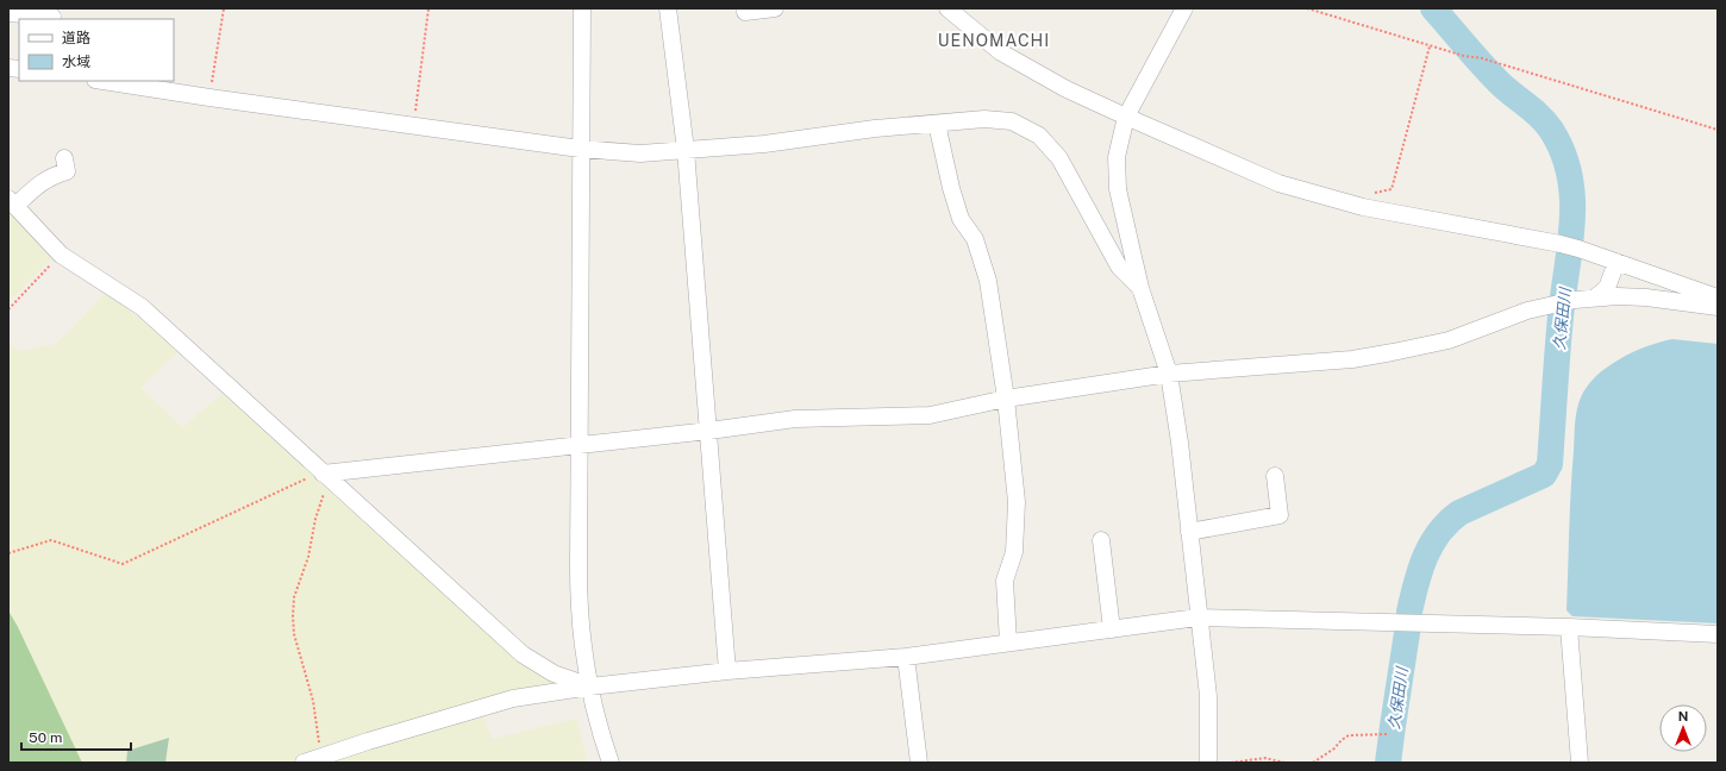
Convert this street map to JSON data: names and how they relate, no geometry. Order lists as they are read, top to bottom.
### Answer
{
  "districts": ["UENOMACHI"],
  "water": ["久保田川"],
  "legend": ["道路", "水域"],
  "scale_bar": "50 m",
  "north": "top"
}
